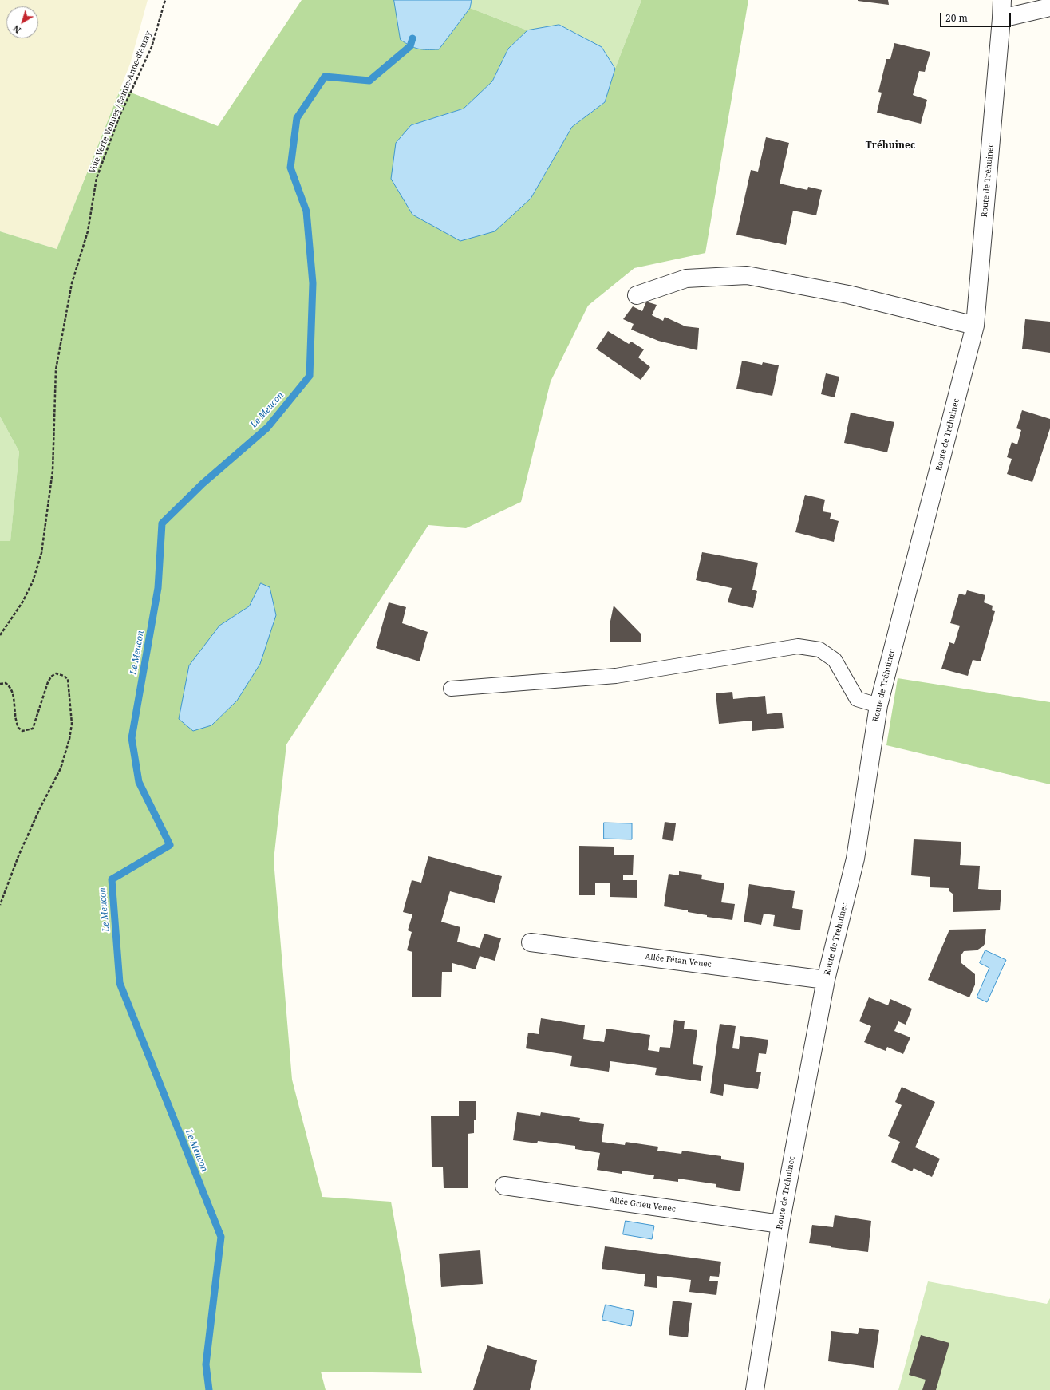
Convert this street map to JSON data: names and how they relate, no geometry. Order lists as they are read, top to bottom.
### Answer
{
  "streets": {
    "street": ["Route de Tréhuinec", "Allée Fétan Venec", "Allée Grieu Venec"],
    "path": ["Voie Verte Vannes / Sainte-Anne-d'Auray"]
  },
  "crossings": [
    ["Route de Tréhuinec", "Allée Fétan Venec"],
    ["Route de Tréhuinec", "Allée Grieu Venec"]
  ],
  "districts": ["Tréhuinec"],
  "water": ["Le Meucon"],
  "scale_bar": "20 m",
  "north": "bottom left"
}
